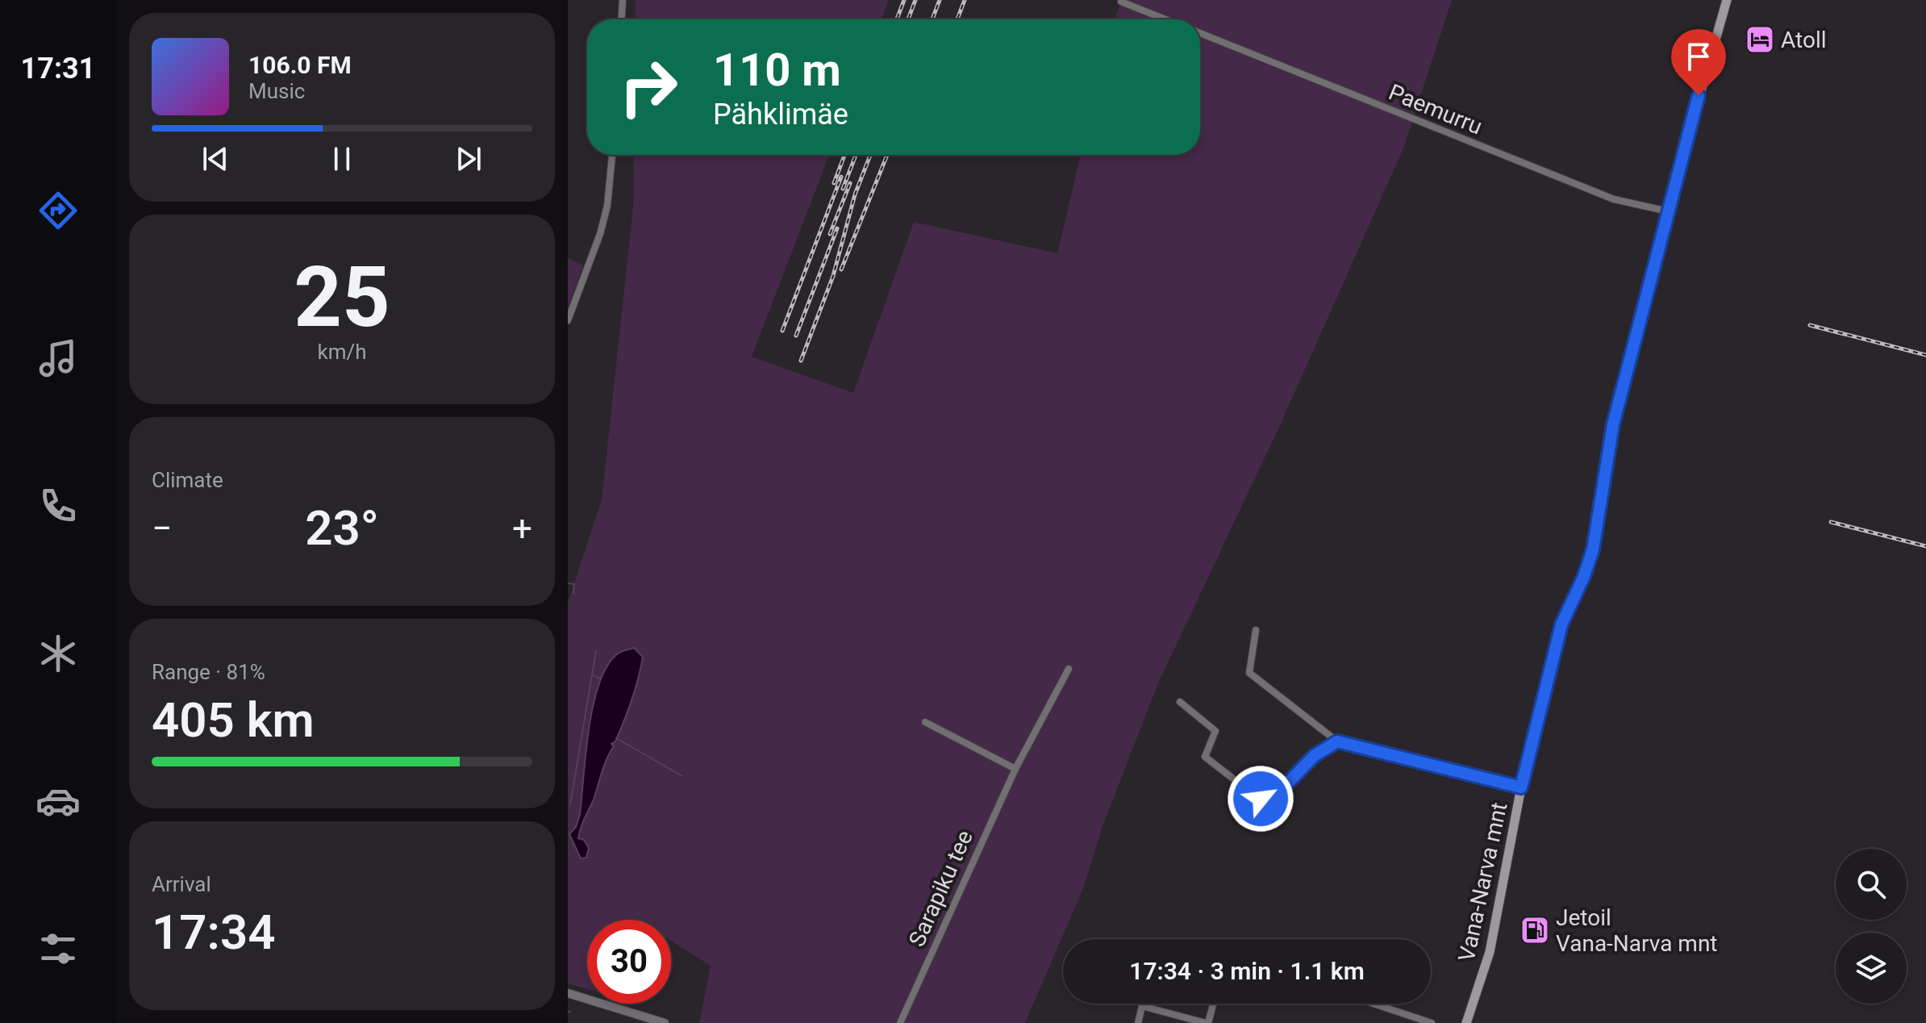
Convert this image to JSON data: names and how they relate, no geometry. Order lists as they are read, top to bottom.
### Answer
{
  "streets": {
    "main road": ["Vana-Narva mnt"],
    "street": ["Paemurru", "Sarapiku tee"]
  },
  "crossings": [
    ["Paemurru", "Vana-Narva mnt"]
  ],
  "places": {
    "hotel": ["Atoll"],
    "fuel station": ["Jetoil Vana-Narva mnt"]
  },
  "page": {
    "tabs": "17:31",
    "turn": ["110 m", "Pähklimäe"],
    "song": ["106.0 FM", "Music"],
    "tile": [
      ["25", "km/h"],
      "Climate",
      ["Range · 81%", "405 km"],
      ["Arrival", "17:34"]
    ],
    "heat": ["−", "23°", "+"],
    "limit": "30",
    "trip": "17:34 · 3 min · 1.1 km"
  }
}
